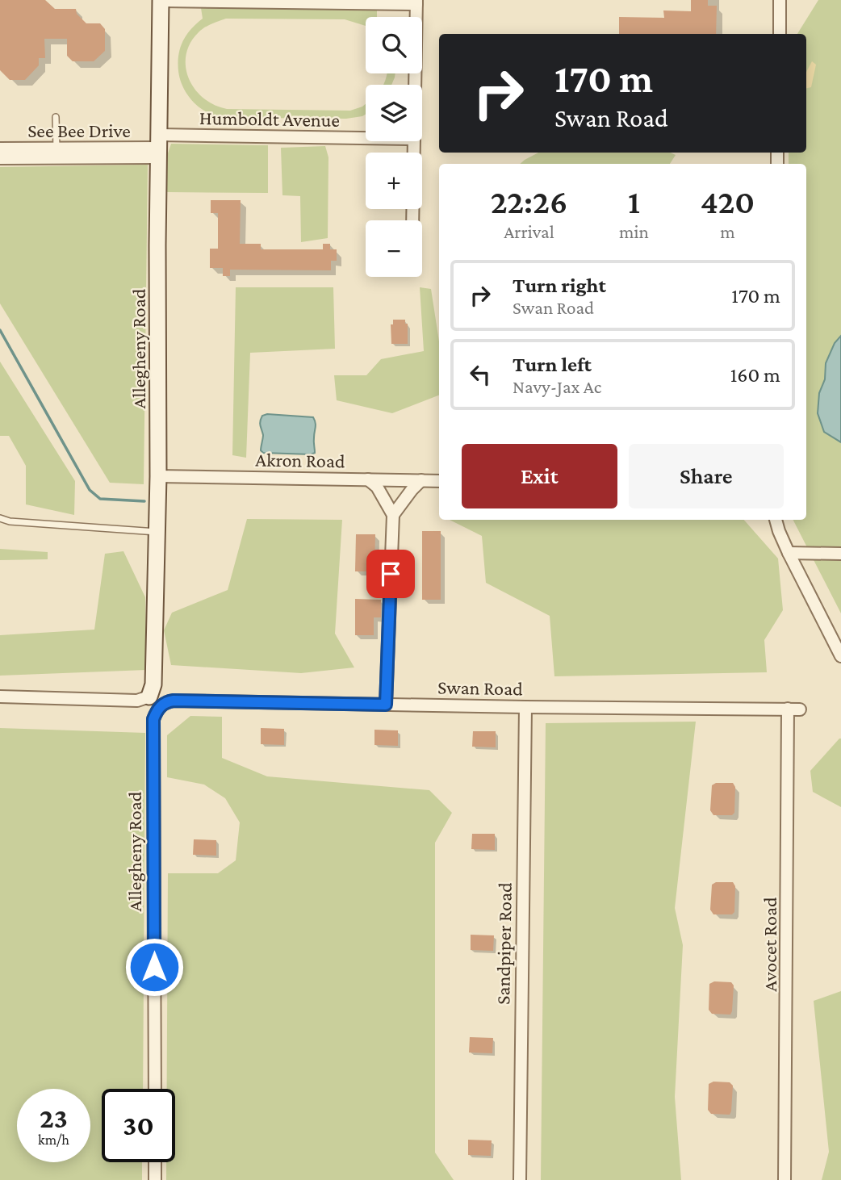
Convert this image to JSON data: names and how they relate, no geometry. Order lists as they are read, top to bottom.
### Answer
{
  "streets": {
    "street": [
      "Humboldt Avenue",
      "See Bee Drive",
      "Allegheny Road",
      "Akron Road",
      "Swan Road",
      "Sandpiper Road",
      "Avocet Road"
    ]
  },
  "crossings": [
    ["Humboldt Avenue", "See Bee Drive"],
    ["Humboldt Avenue", "Allegheny Road"],
    ["See Bee Drive", "Allegheny Road"],
    ["Allegheny Road", "Akron Road"],
    ["Allegheny Road", "Swan Road"],
    ["Swan Road", "Sandpiper Road"],
    ["Swan Road", "Avocet Road"]
  ],
  "page": {
    "map_buttons": ["+", "−"],
    "turn": ["170 m", "Swan Road"],
    "eta": [
      "22:26",
      "Arrival",
      "1",
      "min",
      "420",
      "m"
    ],
    "list": [
      {
        "name": "Turn right",
        "note": "Swan Road",
        "value": "170 m"
      },
      {
        "name": "Turn left",
        "note": "Navy-Jax Ac",
        "value": "160 m"
      }
    ],
    "buttons": ["Exit", "Share"],
    "speed": "23 km/h",
    "limit": "30"
  }
}
